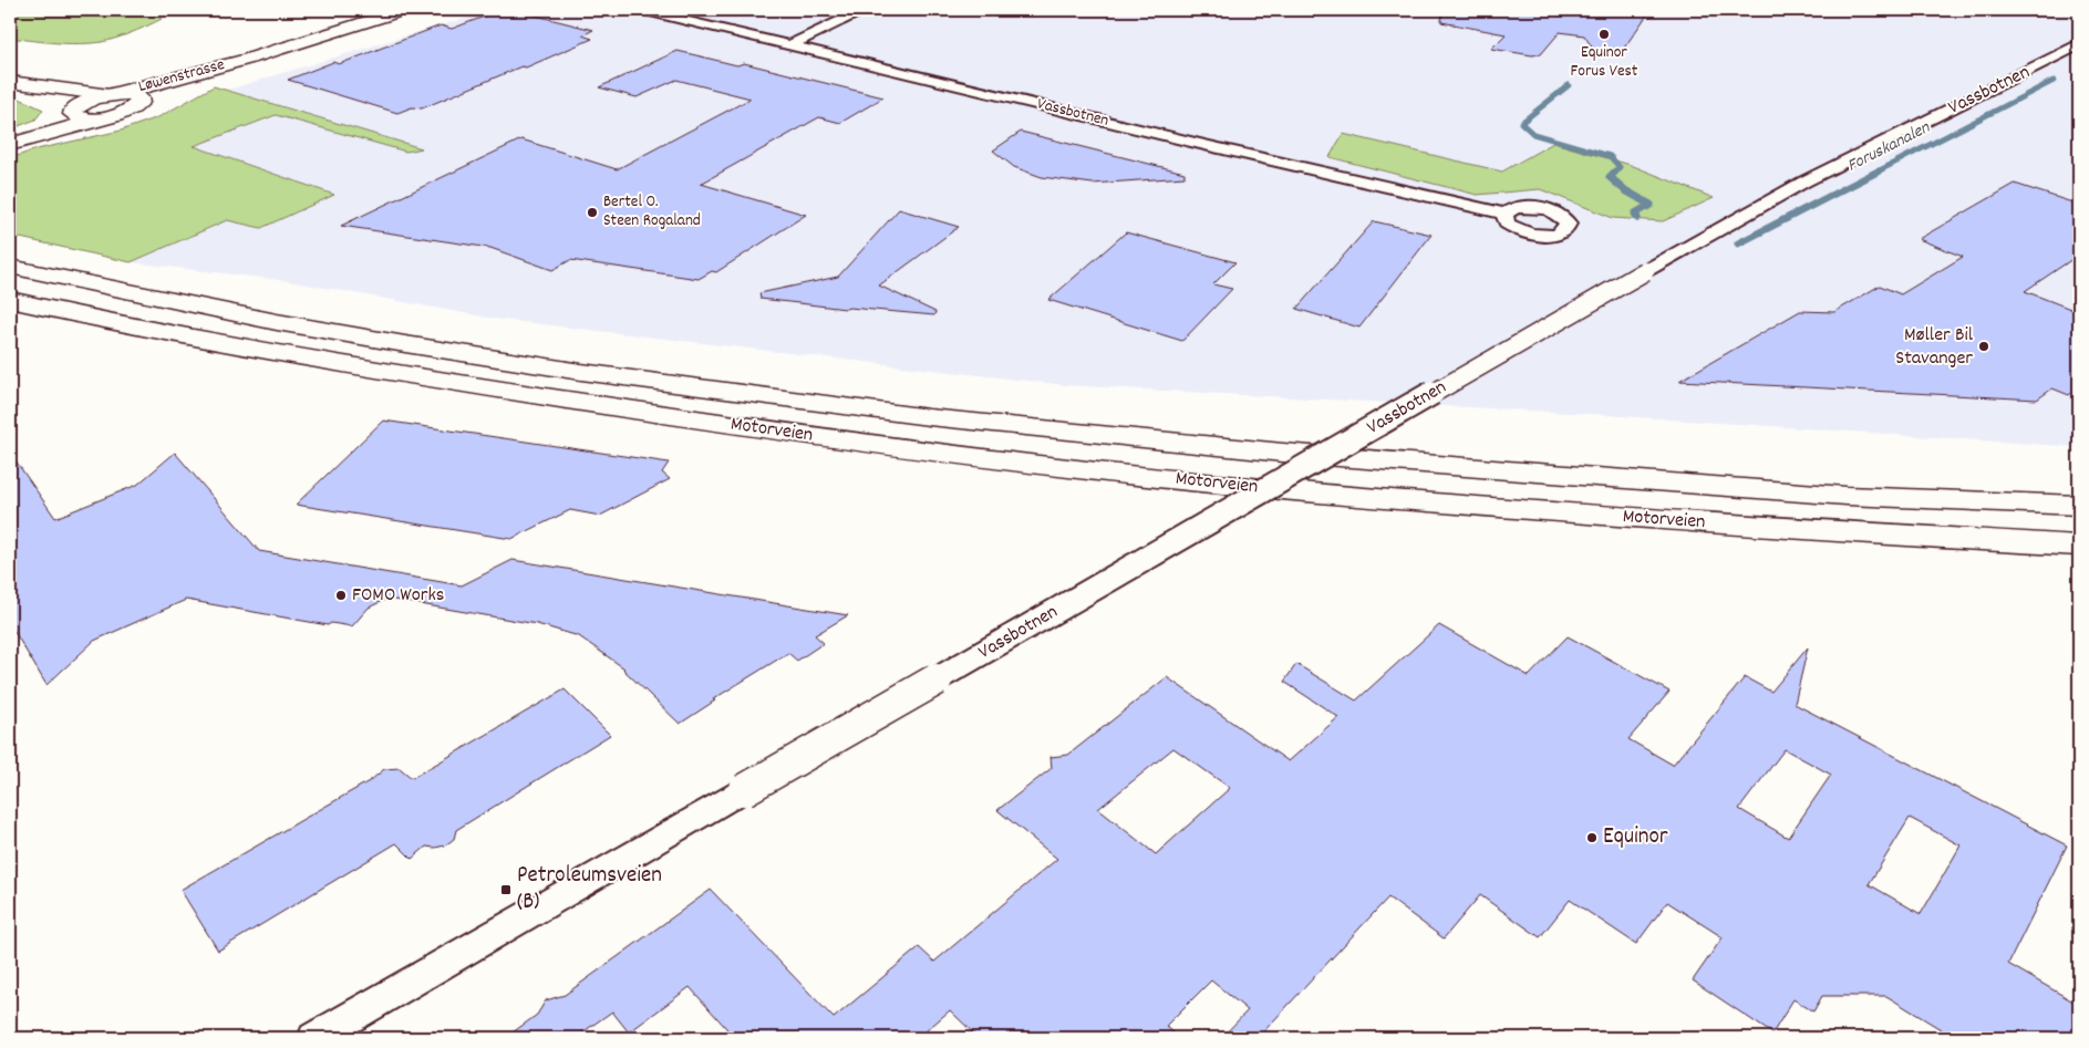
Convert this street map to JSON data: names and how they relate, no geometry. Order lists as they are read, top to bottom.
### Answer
{
  "streets": {
    "main road": ["Løwenstrasse", "Motorveien"],
    "street": ["Vassbotnen"]
  },
  "water": ["Foruskanalen"],
  "places": {
    "other": [
      "Equinor Forus Vest",
      "Bertel O. Steen Rogaland",
      "Møller Bil Stavanger",
      "FOMO Works",
      "Equinor"
    ],
    "transit": ["Petroleumsveien (B)"]
  }
}
